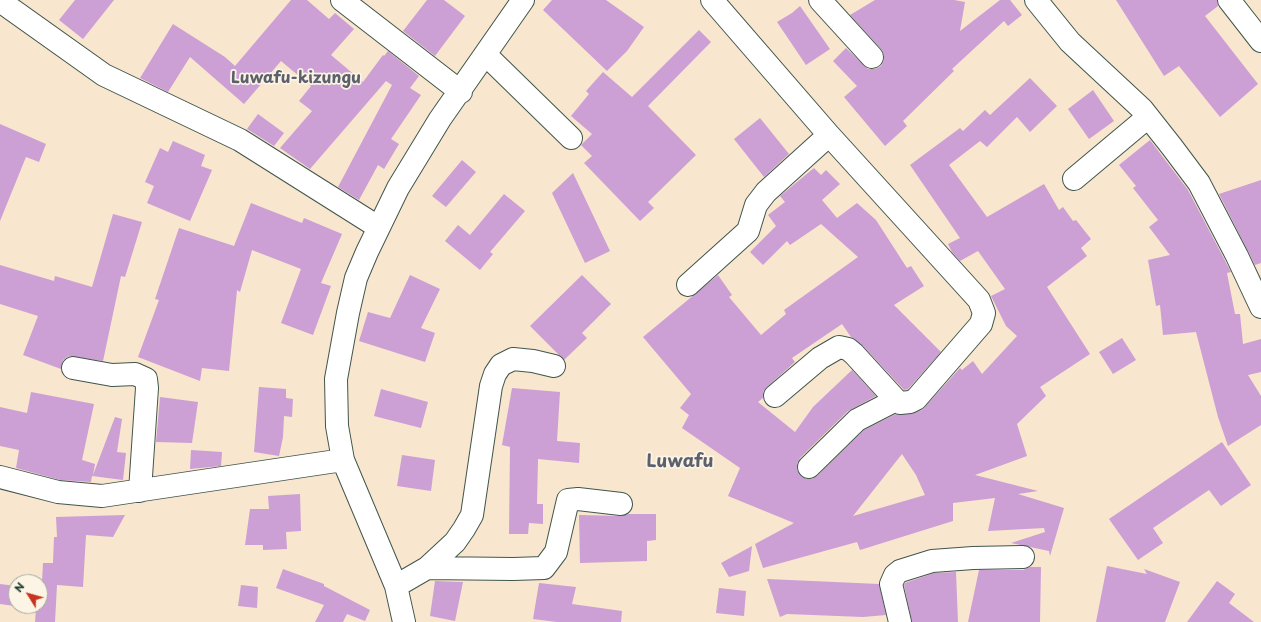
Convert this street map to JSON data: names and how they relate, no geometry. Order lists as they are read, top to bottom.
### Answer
{
  "districts": ["Luwafu-kizungu", "Luwafu"],
  "north": "top left"
}
